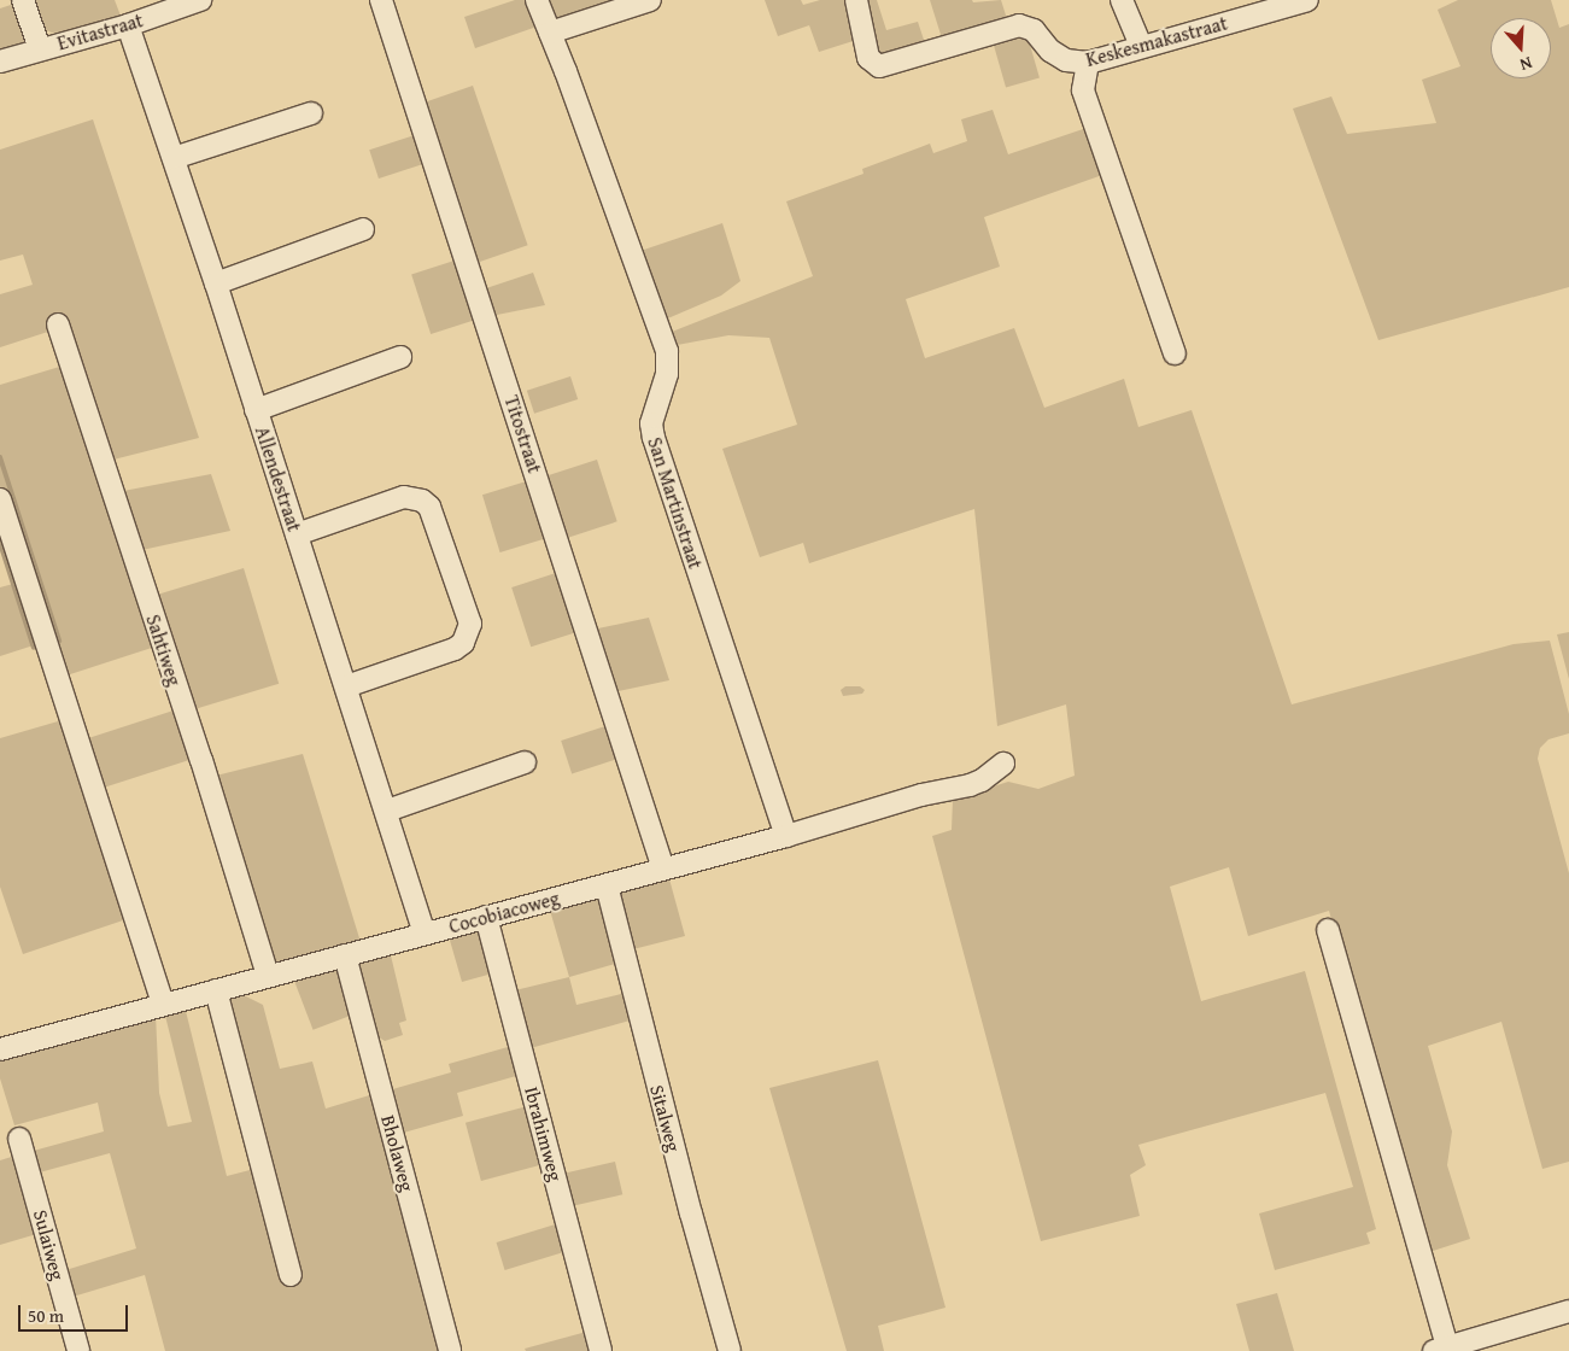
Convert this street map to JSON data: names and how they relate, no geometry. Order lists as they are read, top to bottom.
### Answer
{
  "streets": {
    "street": [
      "Evitastraat",
      "Keskesmakastraat",
      "Titostraat",
      "Allendestraat",
      "San Martinstraat",
      "Sahtiweg",
      "Cocobiacoweg",
      "Sitalweg",
      "Ibrahimweg",
      "Bholaweg",
      "Sulaiweg"
    ]
  },
  "crossings": [
    ["Evitastraat", "Allendestraat"],
    ["Titostraat", "Cocobiacoweg"],
    ["Allendestraat", "Cocobiacoweg"],
    ["San Martinstraat", "Cocobiacoweg"],
    ["Sahtiweg", "Cocobiacoweg"],
    ["Cocobiacoweg", "Sitalweg"],
    ["Cocobiacoweg", "Ibrahimweg"],
    ["Cocobiacoweg", "Bholaweg"]
  ],
  "scale_bar": "50 m",
  "north": "bottom"
}
